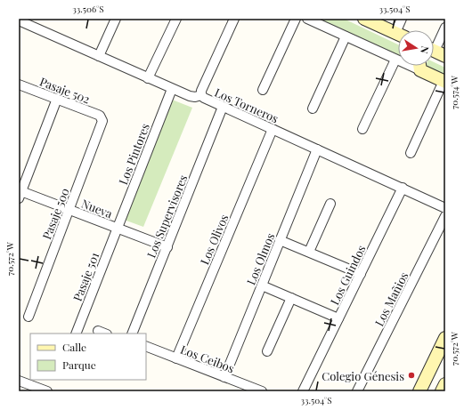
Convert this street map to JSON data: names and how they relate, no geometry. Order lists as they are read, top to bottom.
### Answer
{
  "streets": {
    "street": [
      "Pasaje 502",
      "Los Torneros",
      "Los Pintores",
      "Nueva",
      "Pasaje 500",
      "Los Supervisores",
      "Los Olivos",
      "Los Olmos",
      "Los Guindos",
      "Pasaje 501",
      "Los Mañios",
      "Los Ceibos"
    ]
  },
  "crossings": [
    ["Pasaje 502", "Pasaje 500"],
    ["Los Torneros", "Los Pintores"],
    ["Los Torneros", "Los Supervisores"],
    ["Los Torneros", "Los Olivos"],
    ["Los Torneros", "Los Olmos"],
    ["Los Torneros", "Los Guindos"],
    ["Los Pintores", "Nueva"],
    ["Los Pintores", "Pasaje 501"],
    ["Nueva", "Pasaje 500"],
    ["Nueva", "Los Supervisores"],
    ["Nueva", "Pasaje 501"],
    ["Los Olivos", "Los Ceibos"],
    ["Los Olmos", "Los Ceibos"]
  ],
  "places": ["Colegio Génesis"],
  "legend": ["Calle", "Parque"],
  "north": "right",
  "coordinates": [
    "33.506°S",
    "33.504°S",
    "70.574°W",
    "70.572°W"
  ]
}
